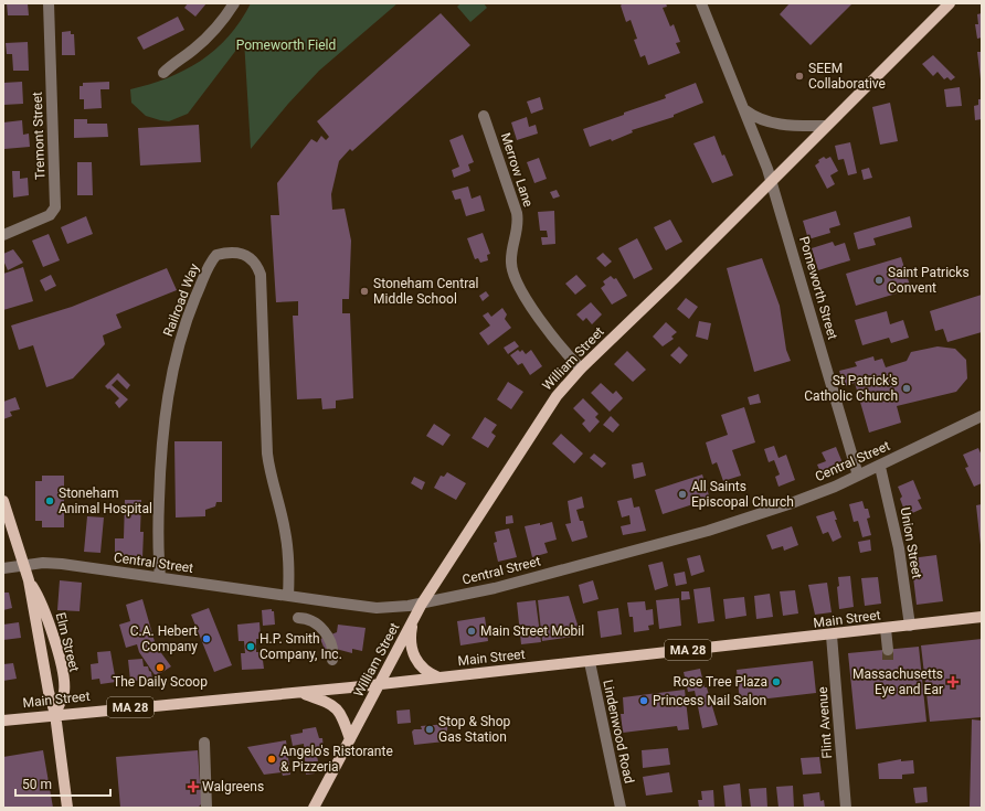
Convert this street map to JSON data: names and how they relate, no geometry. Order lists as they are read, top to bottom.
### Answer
{
  "streets": {
    "main road": [
      "William Street",
      "Main Street",
      "Elm Street",
      "MA 28"
    ],
    "street": [
      "Tremont Street",
      "Merrow Lane",
      "Pomeworth Street",
      "Railroad Way",
      "Central Street",
      "Union Street",
      "Flint Avenue",
      "Lindenwood Road"
    ]
  },
  "crossings": [
    ["Merrow Lane", "William Street"],
    ["Pomeworth Street", "William Street"],
    ["Pomeworth Street", "Central Street"],
    ["Railroad Way", "Central Street"],
    ["William Street", "Central Street"],
    ["William Street", "Main Street"],
    ["Central Street", "Union Street"],
    ["Central Street", "Elm Street"],
    ["Union Street", "Main Street"],
    ["Main Street", "Elm Street"],
    ["Main Street", "Flint Avenue"],
    ["Main Street", "Lindenwood Road"]
  ],
  "parks": ["Pomeworth Field"],
  "places": {
    "other": [
      "SEEM Collaborative",
      "Saint Patricks Convent",
      "Stoneham Central Middle School",
      "St Patrick's Catholic Church",
      "All Saints Episcopal Church",
      "Stoneham Animal Hospital",
      "Main Street Mobil",
      "C.A. Hebert Company",
      "H.P. Smith Company, Inc.",
      "The Daily Scoop",
      "Rose Tree Plaza",
      "Princess Nail Salon",
      "Stop & Shop Gas Station",
      "Angelo's Ristorante & Pizzeria"
    ],
    "health": ["Massachusetts Eye and Ear", "Walgreens"]
  },
  "scale_bar": "50 m"
}
